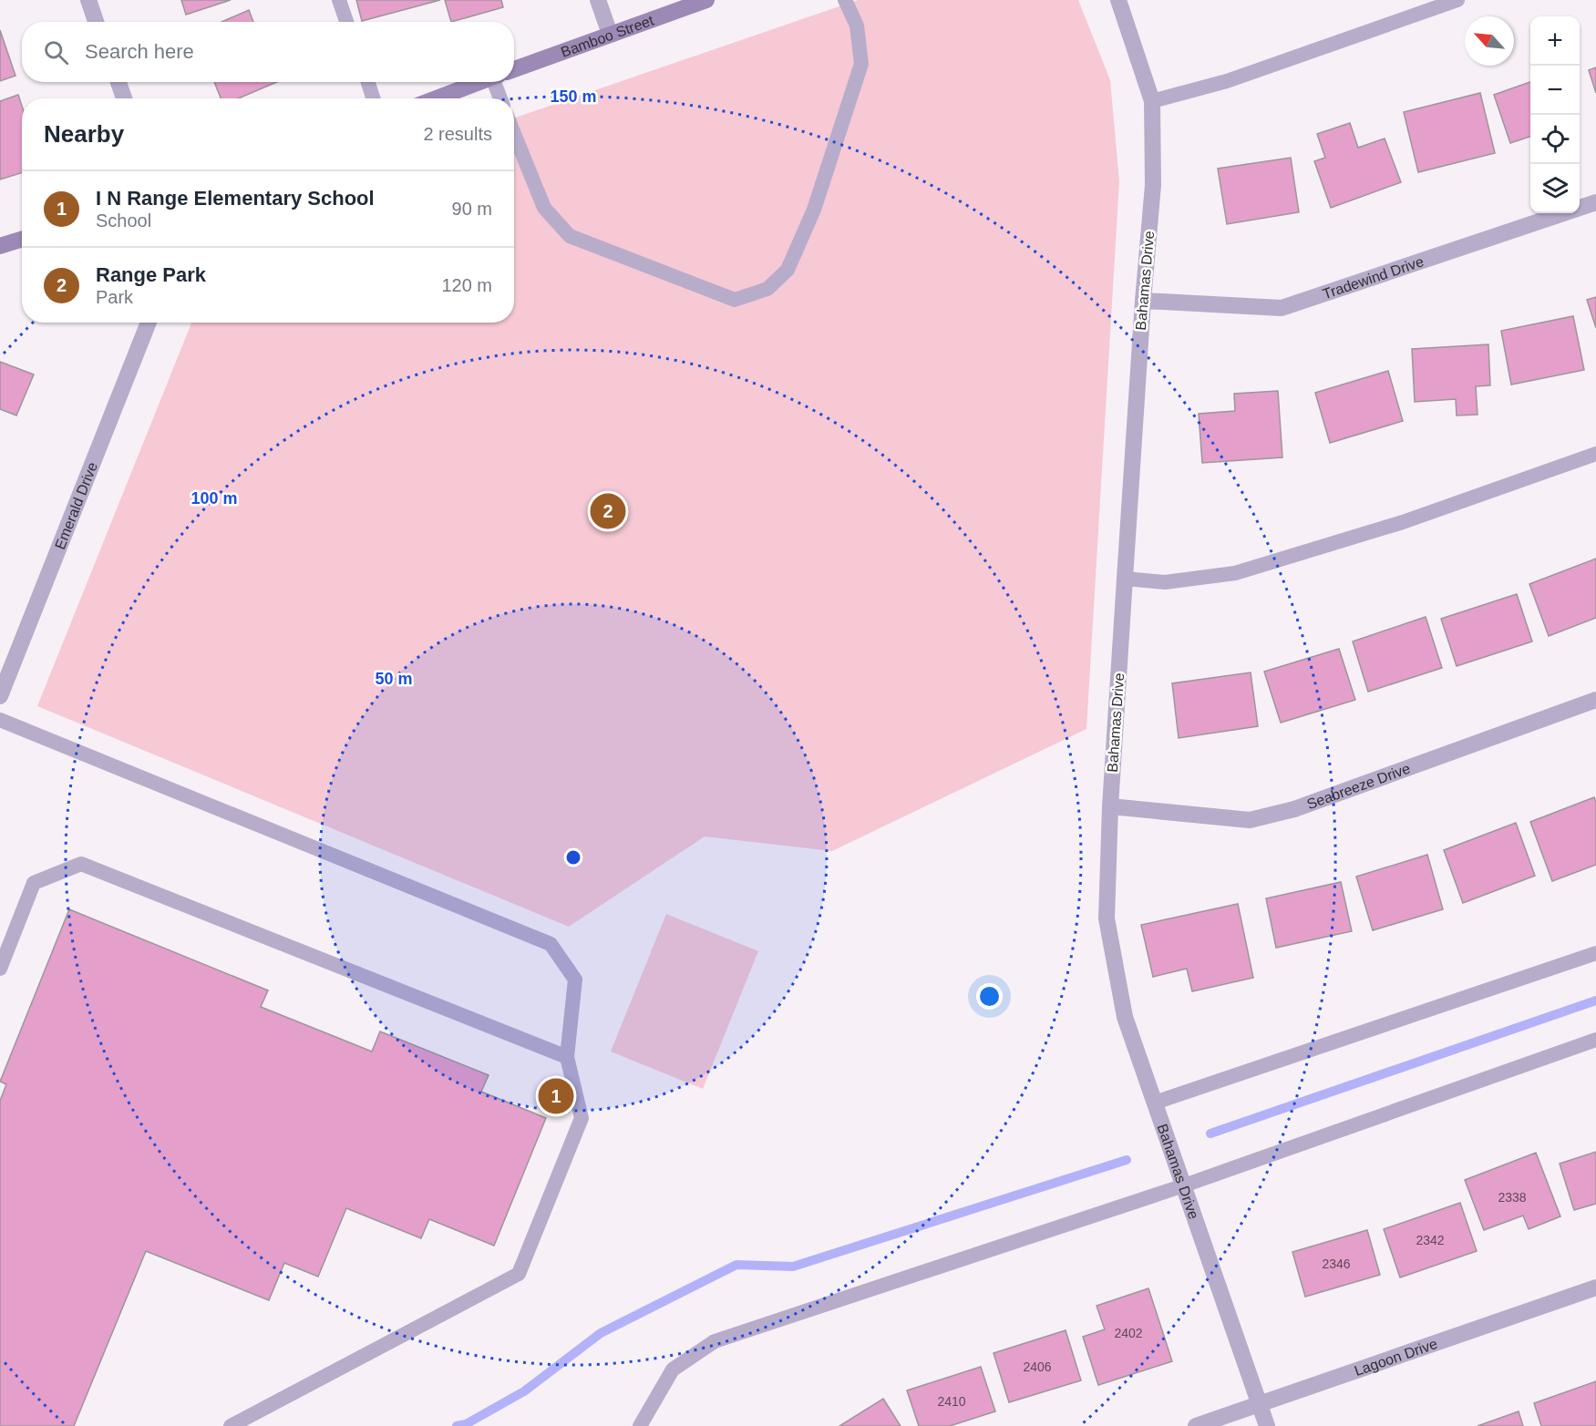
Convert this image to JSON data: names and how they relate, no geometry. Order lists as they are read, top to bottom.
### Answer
{
  "streets": {
    "street": [
      "Bamboo Street",
      "Tradewind Drive",
      "Bahamas Drive",
      "Emerald Drive",
      "Seabreeze Drive",
      "Lagoon Drive"
    ]
  },
  "crossings": [
    ["Tradewind Drive", "Bahamas Drive"],
    ["Bahamas Drive", "Seabreeze Drive"],
    ["Bahamas Drive", "Lagoon Drive"]
  ],
  "house_numbers": [
    "2338",
    "2342",
    "2346",
    "2402",
    "2406",
    "2410"
  ],
  "north": "top left",
  "page": {
    "map_buttons": ["+", "−"],
    "search": "Search here",
    "heading": ["Nearby", "2 results"],
    "list": [
      {
        "mark": "1",
        "name": "I N Range Elementary School",
        "note": "School",
        "value": "90 m"
      },
      {
        "mark": "2",
        "name": "Range Park",
        "note": "Park",
        "value": "120 m"
      }
    ],
    "pins": ["2", "1"]
  },
  "rings": ["150 m", "100 m", "50 m"]
}
